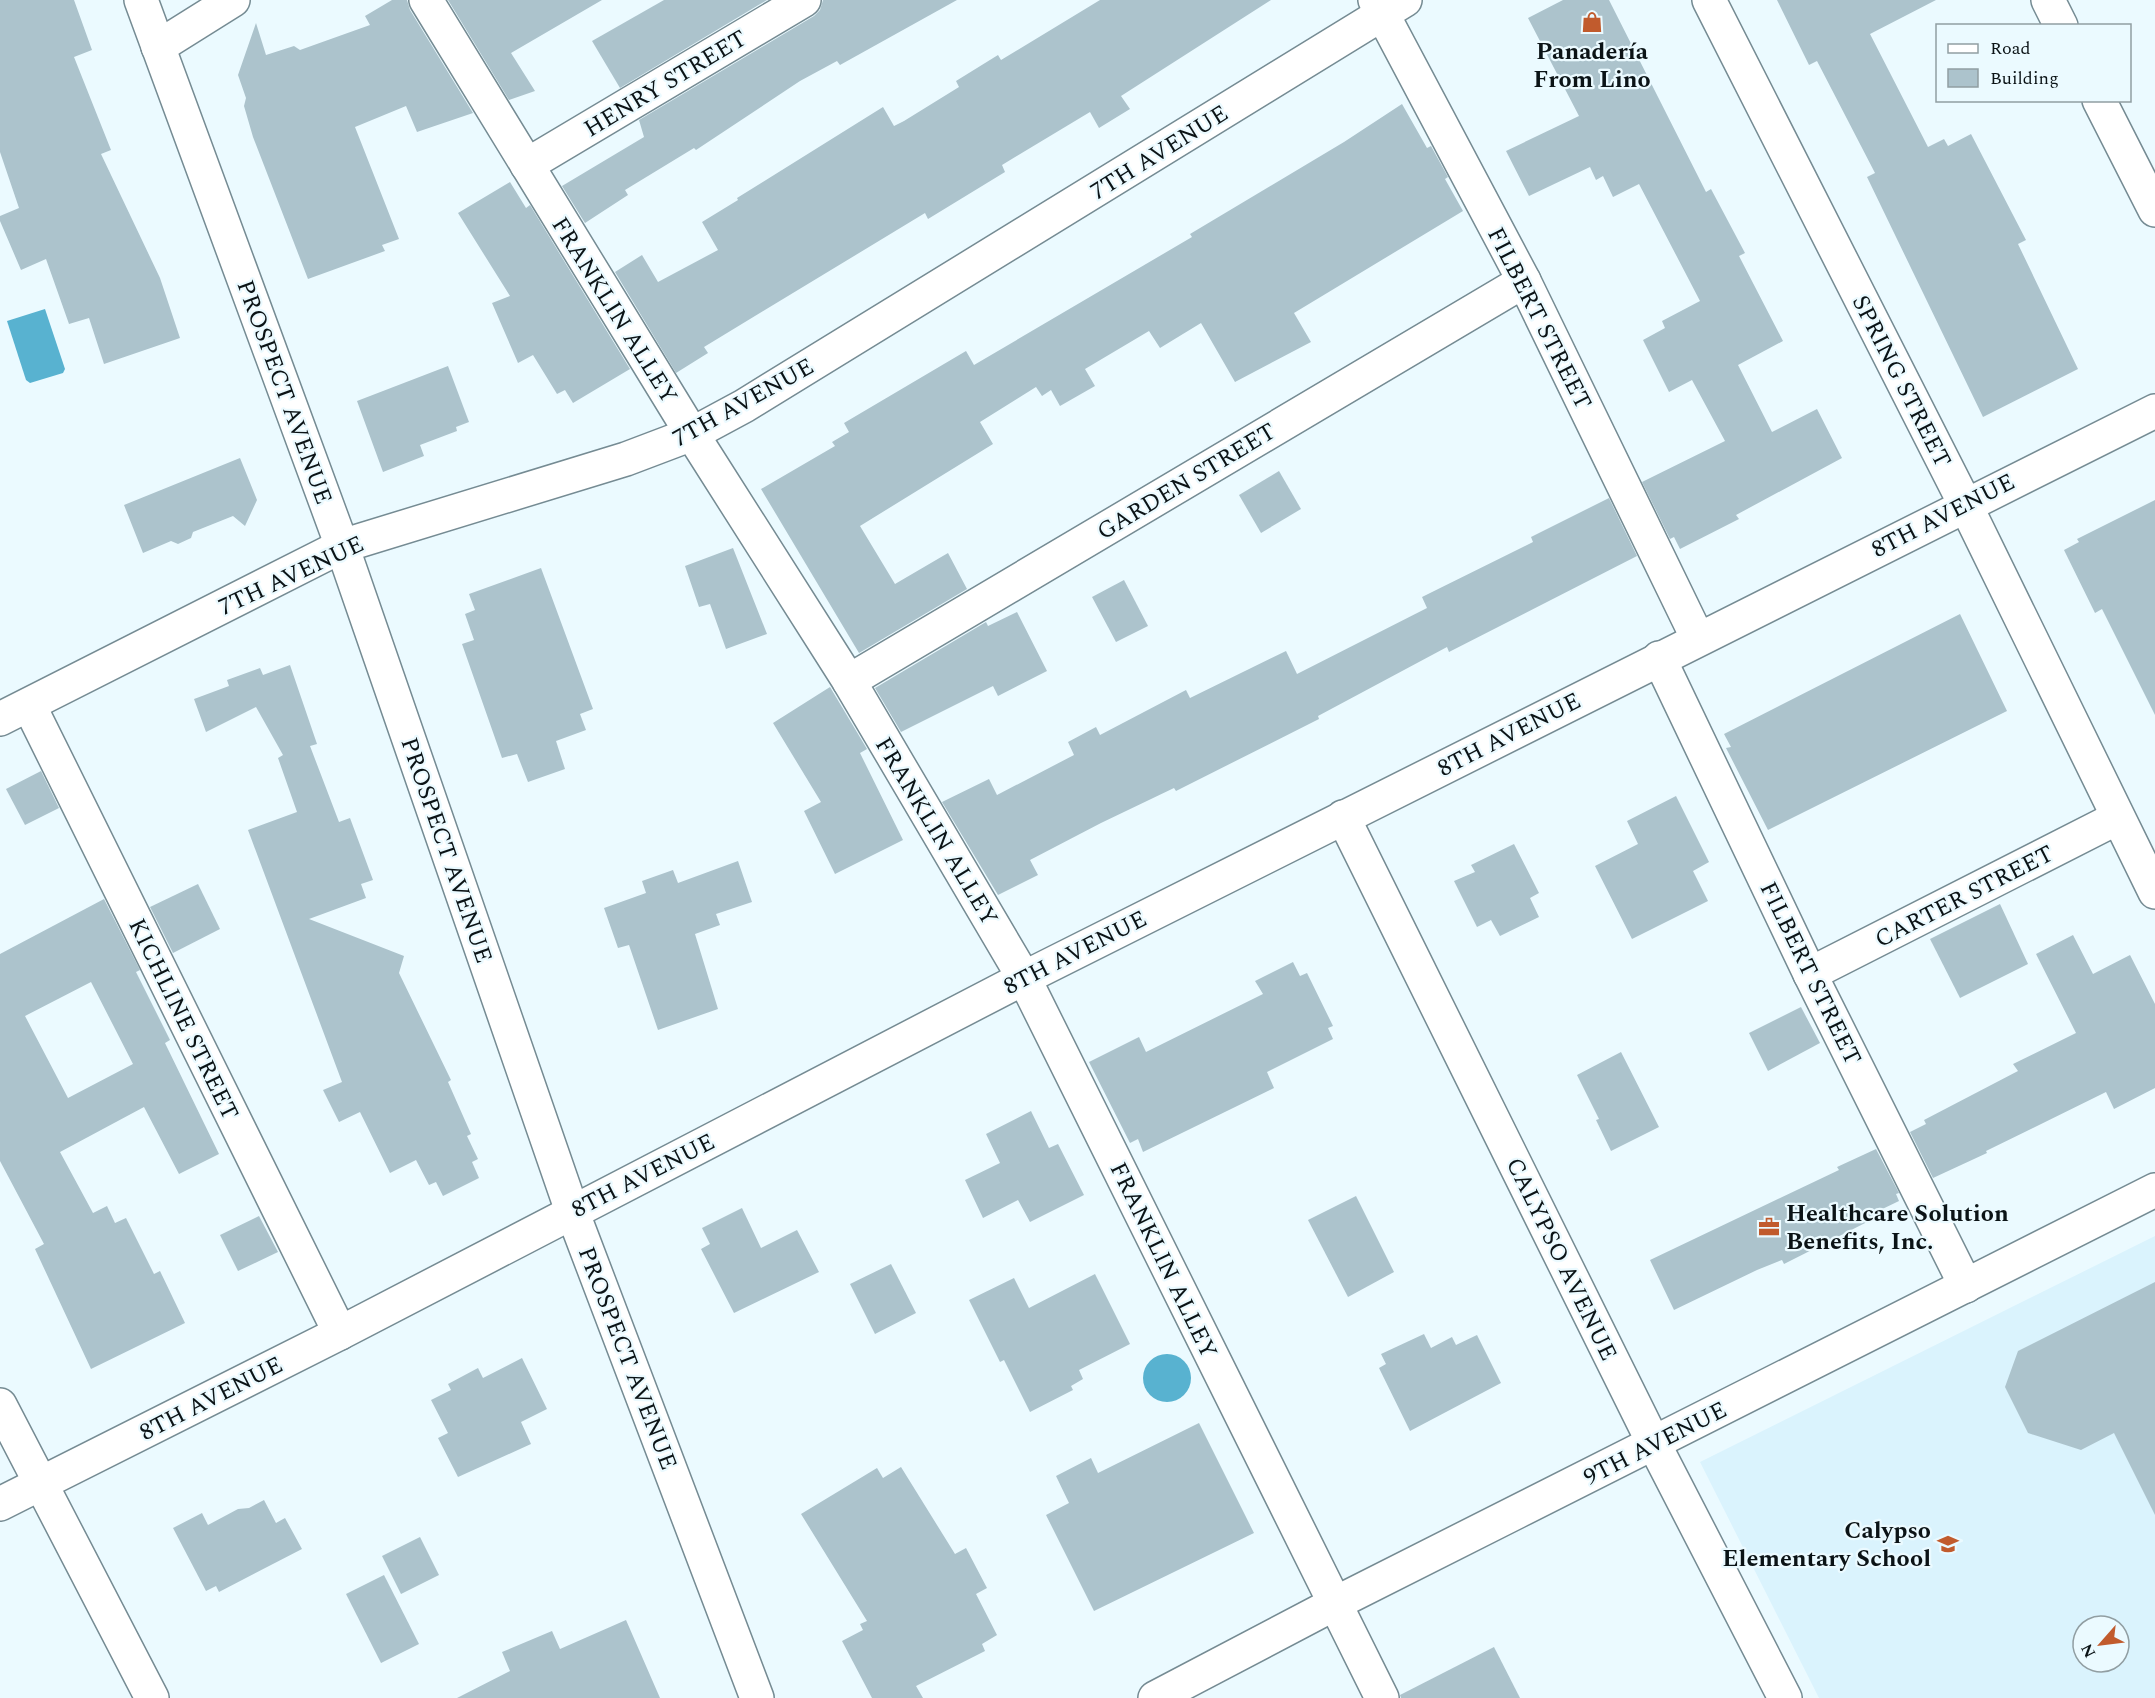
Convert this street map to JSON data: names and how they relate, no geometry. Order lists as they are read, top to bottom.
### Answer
{
  "streets": {
    "street": [
      "HENRY STREET",
      "7TH AVENUE",
      "FRANKLIN ALLEY",
      "FILBERT STREET",
      "SPRING STREET",
      "PROSPECT AVENUE",
      "GARDEN STREET",
      "8TH AVENUE",
      "CARTER STREET",
      "KICHLINE STREET",
      "CALYPSO AVENUE",
      "9TH AVENUE"
    ]
  },
  "crossings": [
    ["HENRY STREET", "FRANKLIN ALLEY"],
    ["7TH AVENUE", "FRANKLIN ALLEY"],
    ["7TH AVENUE", "FILBERT STREET"],
    ["7TH AVENUE", "PROSPECT AVENUE"],
    ["7TH AVENUE", "KICHLINE STREET"],
    ["FRANKLIN ALLEY", "GARDEN STREET"],
    ["FRANKLIN ALLEY", "8TH AVENUE"],
    ["FRANKLIN ALLEY", "9TH AVENUE"],
    ["FILBERT STREET", "GARDEN STREET"],
    ["FILBERT STREET", "8TH AVENUE"],
    ["FILBERT STREET", "CARTER STREET"],
    ["FILBERT STREET", "9TH AVENUE"],
    ["SPRING STREET", "8TH AVENUE"],
    ["SPRING STREET", "CARTER STREET"],
    ["PROSPECT AVENUE", "8TH AVENUE"],
    ["8TH AVENUE", "KICHLINE STREET"],
    ["8TH AVENUE", "CALYPSO AVENUE"],
    ["CALYPSO AVENUE", "9TH AVENUE"]
  ],
  "places": {
    "shop": ["Panadería From Lino"],
    "office": ["Healthcare Solution Benefits, Inc."],
    "school or university": ["Calypso Elementary School"]
  },
  "legend": ["Road", "Building"],
  "north": "bottom left"
}
